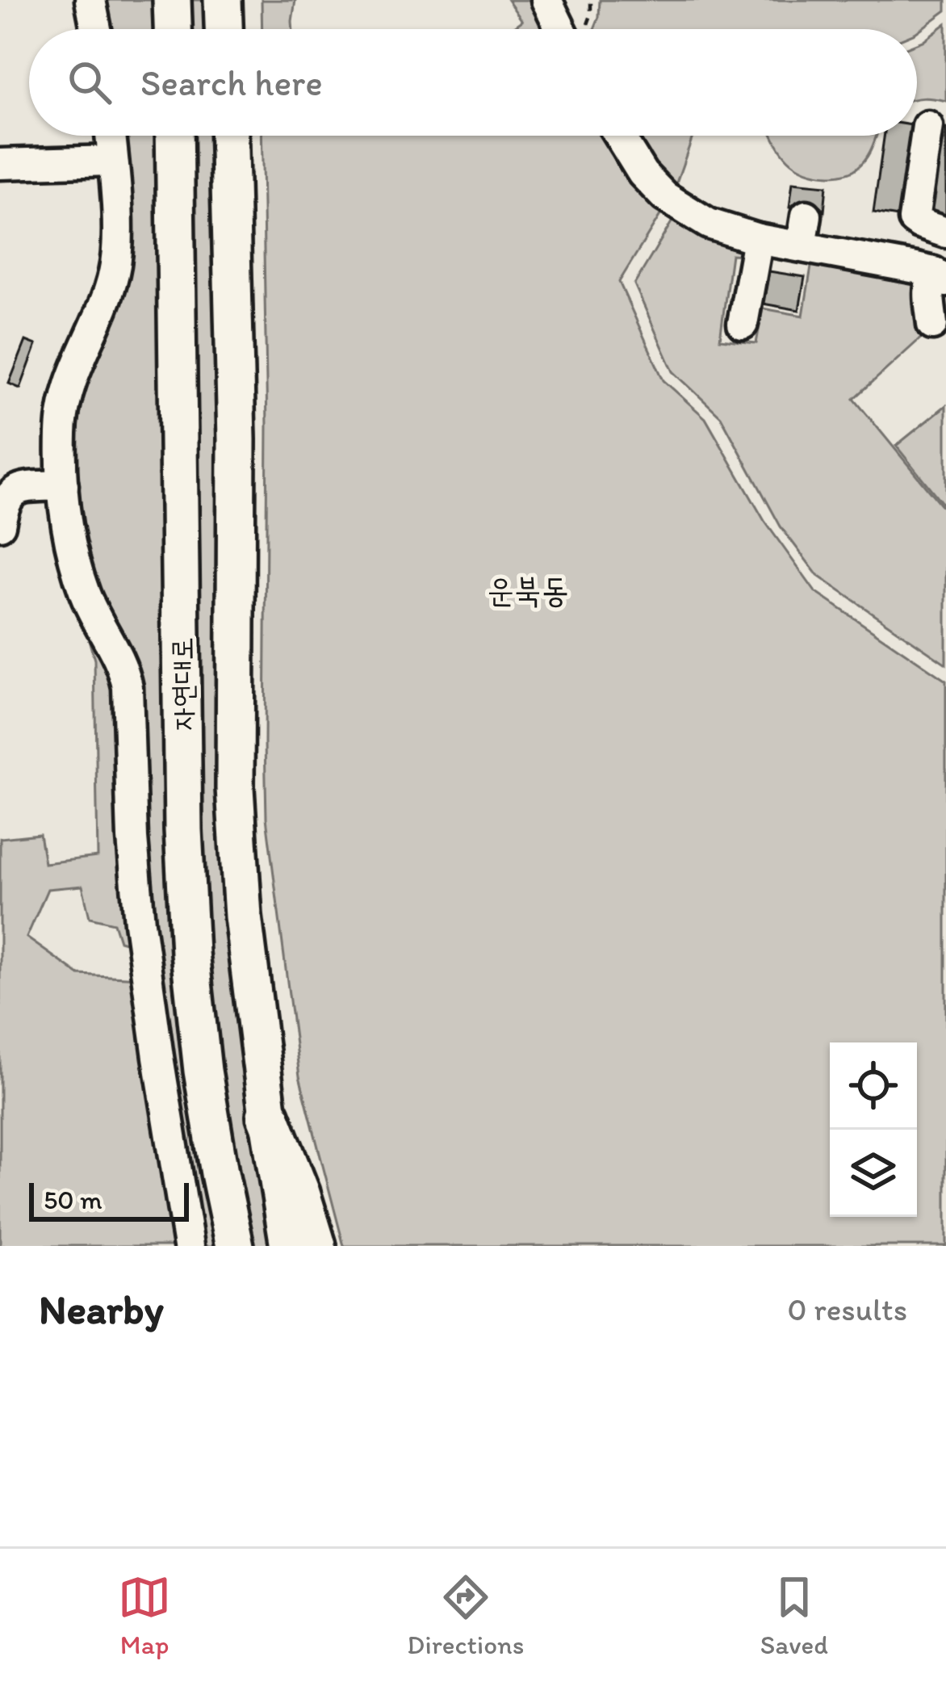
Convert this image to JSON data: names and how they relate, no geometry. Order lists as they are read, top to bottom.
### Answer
{
  "streets": {
    "main road": ["자연대로"]
  },
  "districts": ["운북동"],
  "scale_bar": "50 m",
  "page": {
    "search": "Search here",
    "scale": "50 m",
    "heading": ["Nearby", "0 results"],
    "nav": ["Map", "Directions", "Saved"]
  }
}
